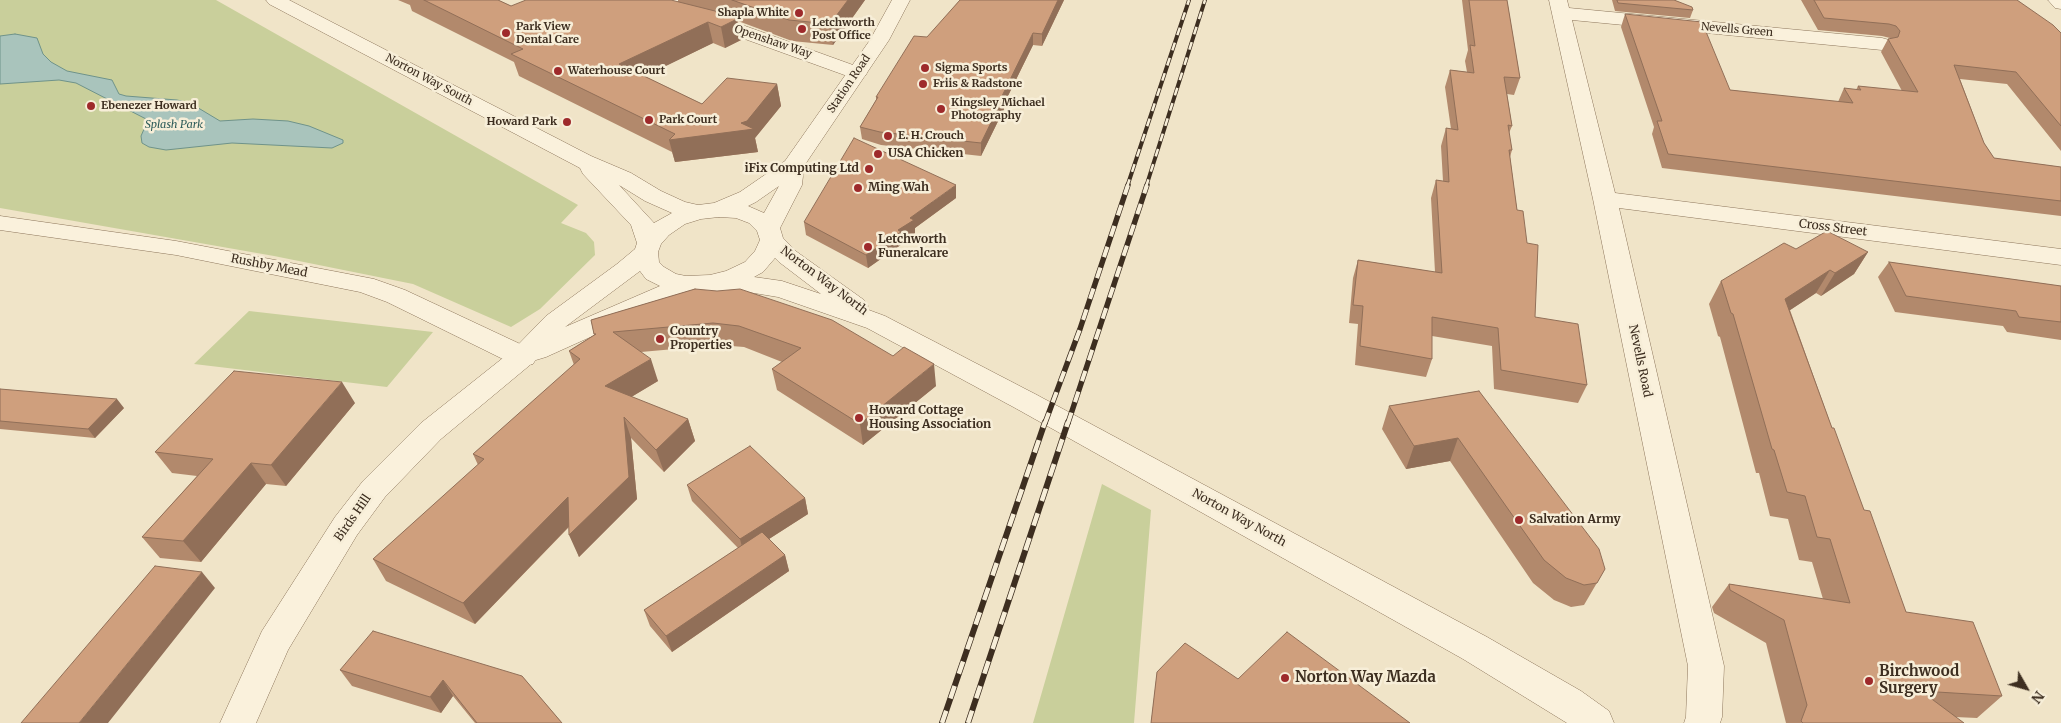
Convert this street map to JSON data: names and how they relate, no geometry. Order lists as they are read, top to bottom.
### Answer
{
  "streets": {
    "street": [
      "Nevells Green",
      "Openshaw Way",
      "Norton Way South",
      "Station Road",
      "Cross Street",
      "Rushby Mead",
      "Norton Way North",
      "Nevells Road",
      "Birds Hill"
    ]
  },
  "crossings": [
    ["Nevells Green", "Nevells Road"],
    ["Openshaw Way", "Station Road"],
    ["Norton Way South", "Station Road"],
    ["Norton Way South", "Norton Way North"],
    ["Norton Way South", "Birds Hill"],
    ["Station Road", "Norton Way North"],
    ["Station Road", "Birds Hill"],
    ["Cross Street", "Nevells Road"],
    ["Rushby Mead", "Birds Hill"],
    ["Norton Way North", "Birds Hill"]
  ],
  "water": ["Splash Park"],
  "places": [
    "Shapla White",
    "Letchworth Post Office",
    "Park View Dental Care",
    "Sigma Sports",
    "Waterhouse Court",
    "Friis & Radstone",
    "Ebenezer Howard",
    "Kingsley Michael Photography",
    "Park Court",
    "Howard Park",
    "E. H. Crouch",
    "USA Chicken",
    "iFix Computing Ltd",
    "Ming Wah",
    "Letchworth Funeralcare",
    "Country Properties",
    "Howard Cottage Housing Association",
    "Salvation Army",
    "Norton Way Mazda",
    "Birchwood Surgery"
  ],
  "north": "bottom right"
}
